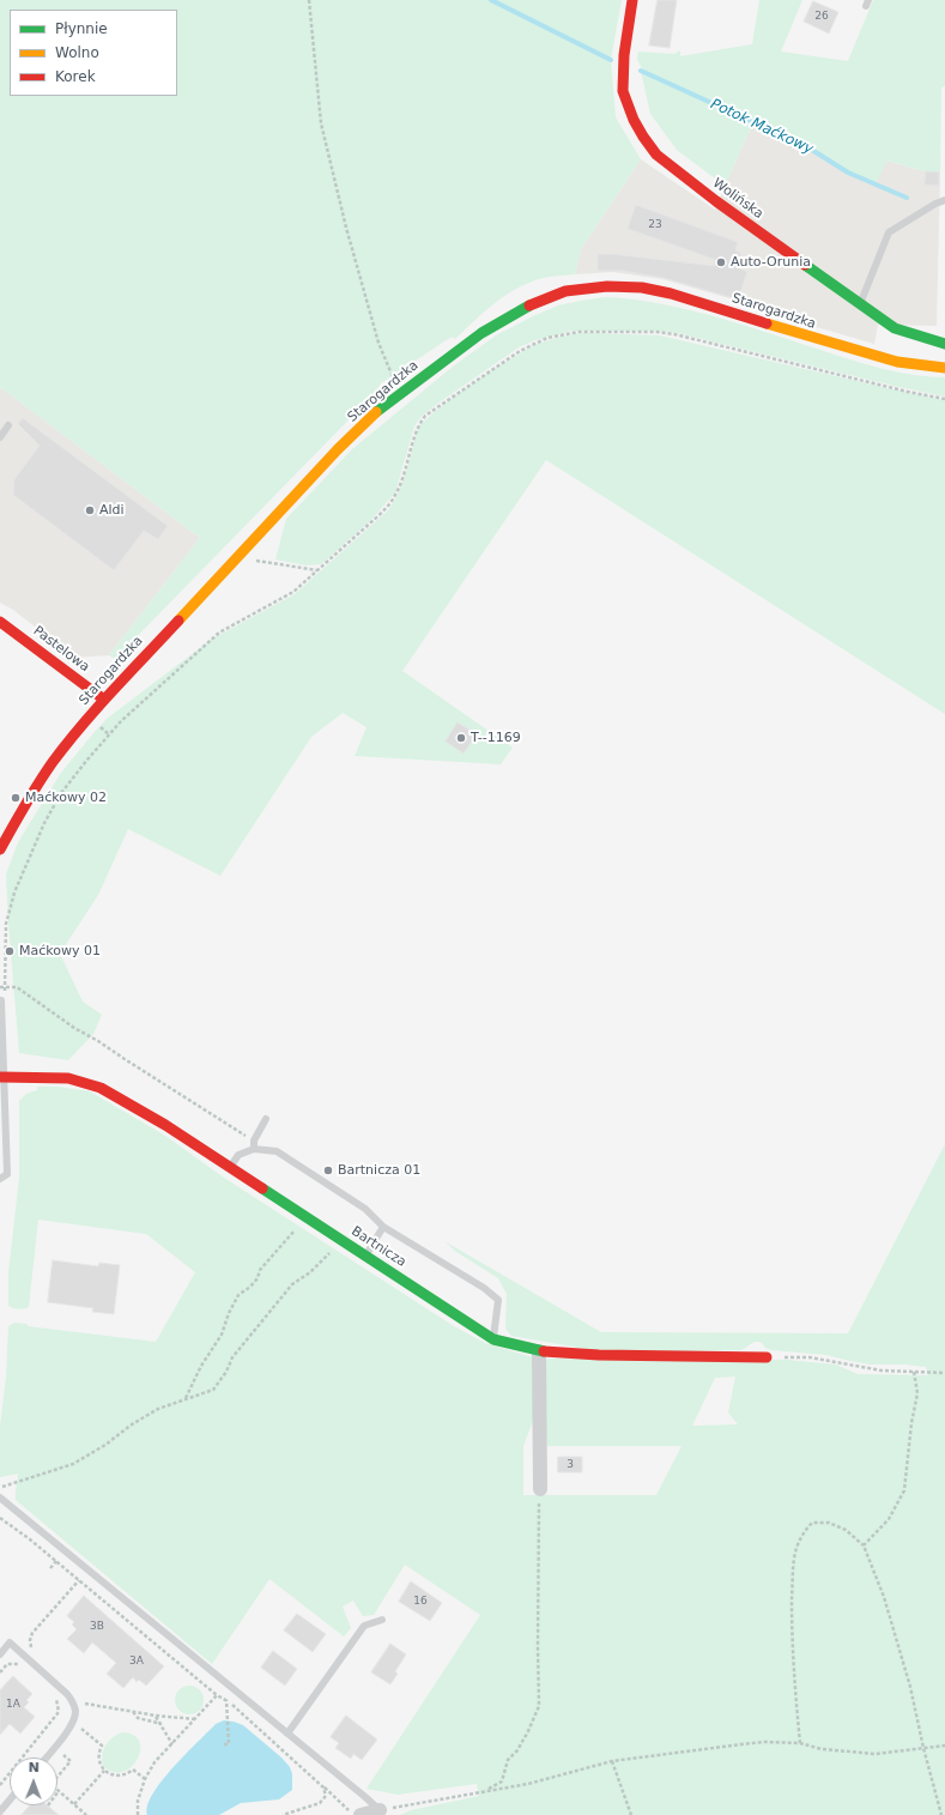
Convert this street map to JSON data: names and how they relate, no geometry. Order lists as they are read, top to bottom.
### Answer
{
  "streets": {
    "street": [
      "Wolińska",
      "Starogardzka",
      "Pastelowa",
      "Bartnicza"
    ]
  },
  "crossings": [
    ["Starogardzka", "Pastelowa"]
  ],
  "water": ["Potok Maćkowy"],
  "places": [
    "Auto-Orunia",
    "Aldi",
    "T--1169",
    "Maćkowy 02",
    "Maćkowy 01",
    "Bartnicza 01"
  ],
  "house_numbers": [
    "26",
    "23",
    "3",
    "16",
    "3B",
    "3A",
    "1A"
  ],
  "legend": ["Płynnie", "Wolno", "Korek"],
  "north": "top"
}
